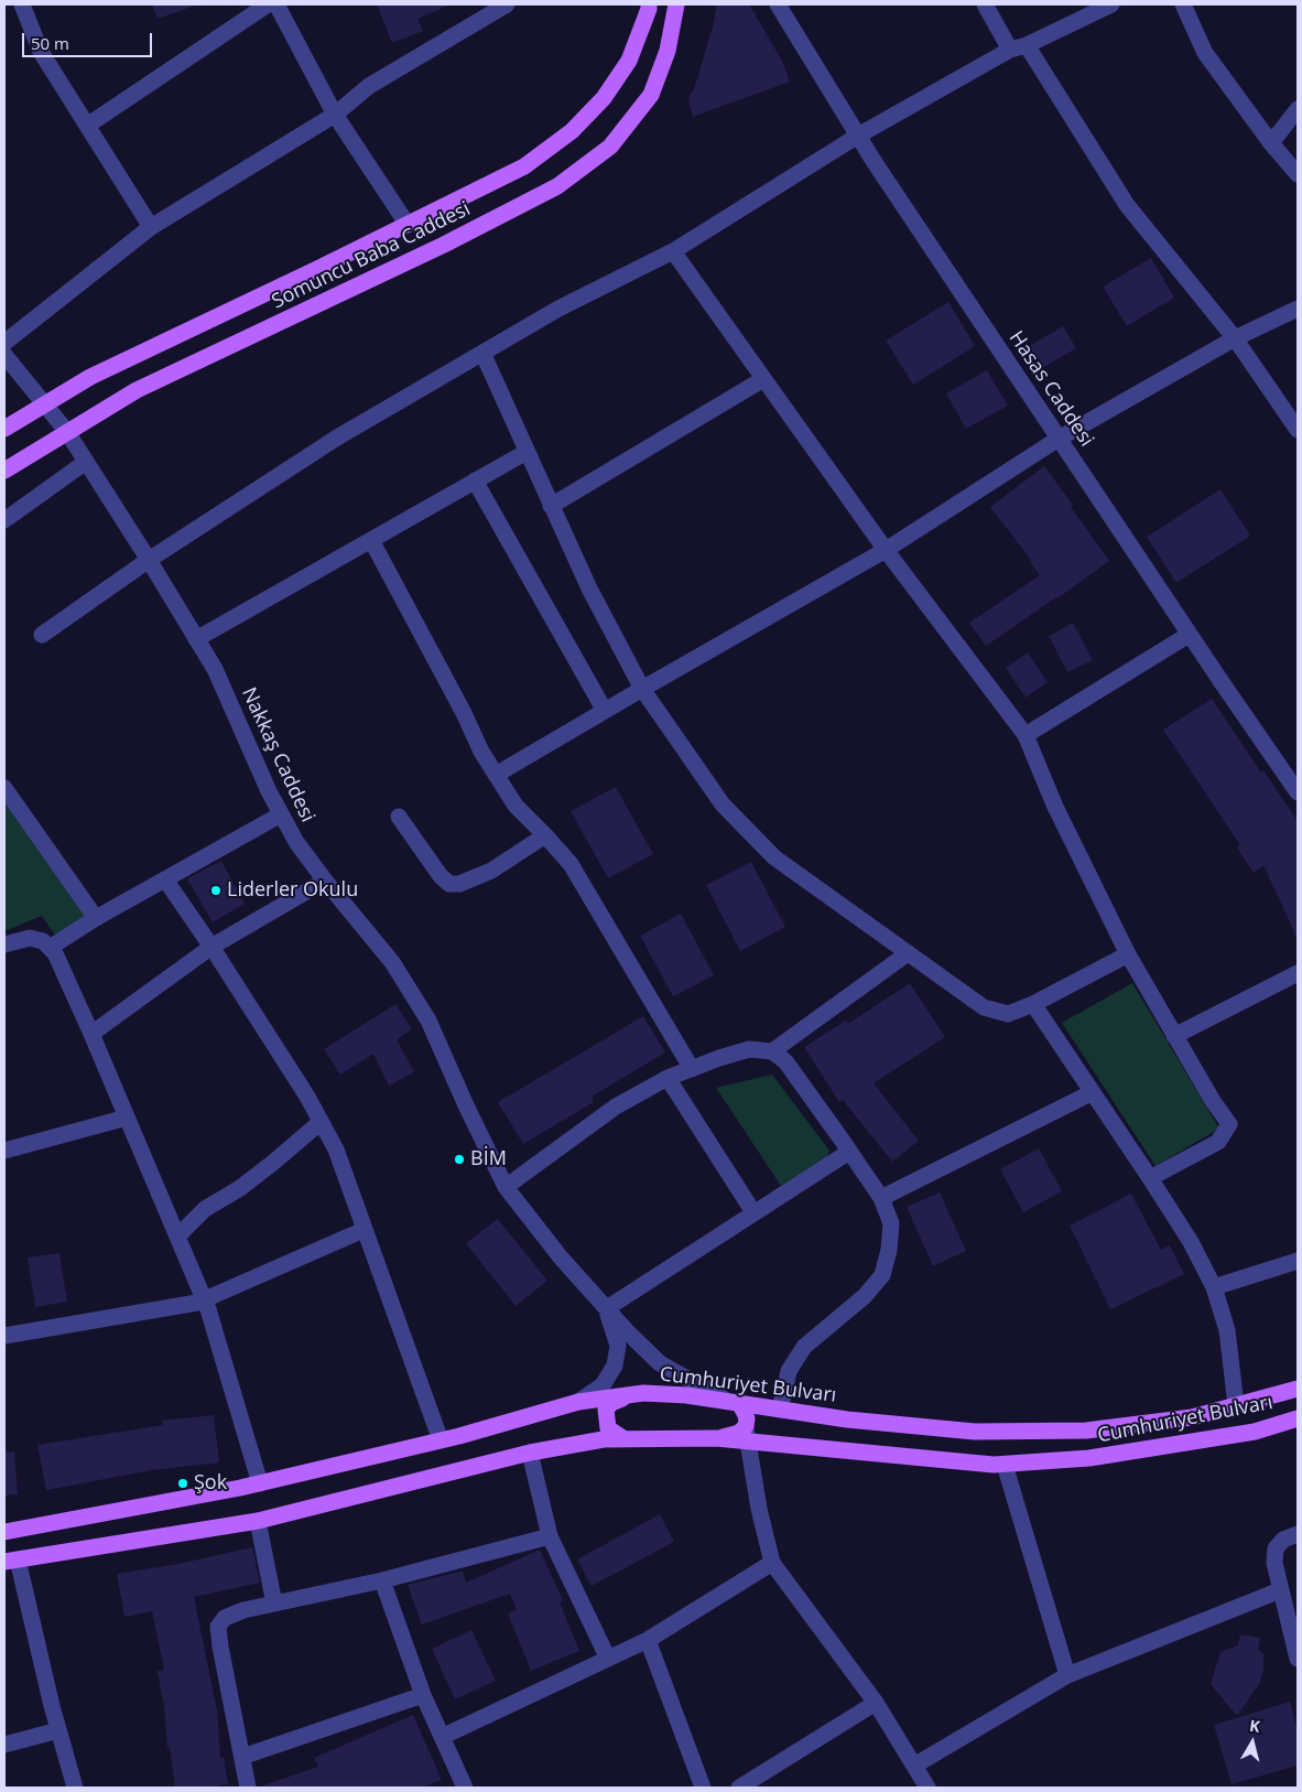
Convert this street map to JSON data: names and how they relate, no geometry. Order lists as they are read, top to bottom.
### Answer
{
  "streets": {
    "main road": ["Somuncu Baba Caddesi", "Cumhuriyet Bulvarı"],
    "street": ["Hasas Caddesi", "Nakkaş Caddesi"]
  },
  "crossings": [
    ["Somuncu Baba Caddesi", "Nakkaş Caddesi"],
    ["Nakkaş Caddesi", "Cumhuriyet Bulvarı"]
  ],
  "places": ["Liderler Okulu", "BİM", "Şok"],
  "scale_bar": "50 m",
  "north": "top"
}
